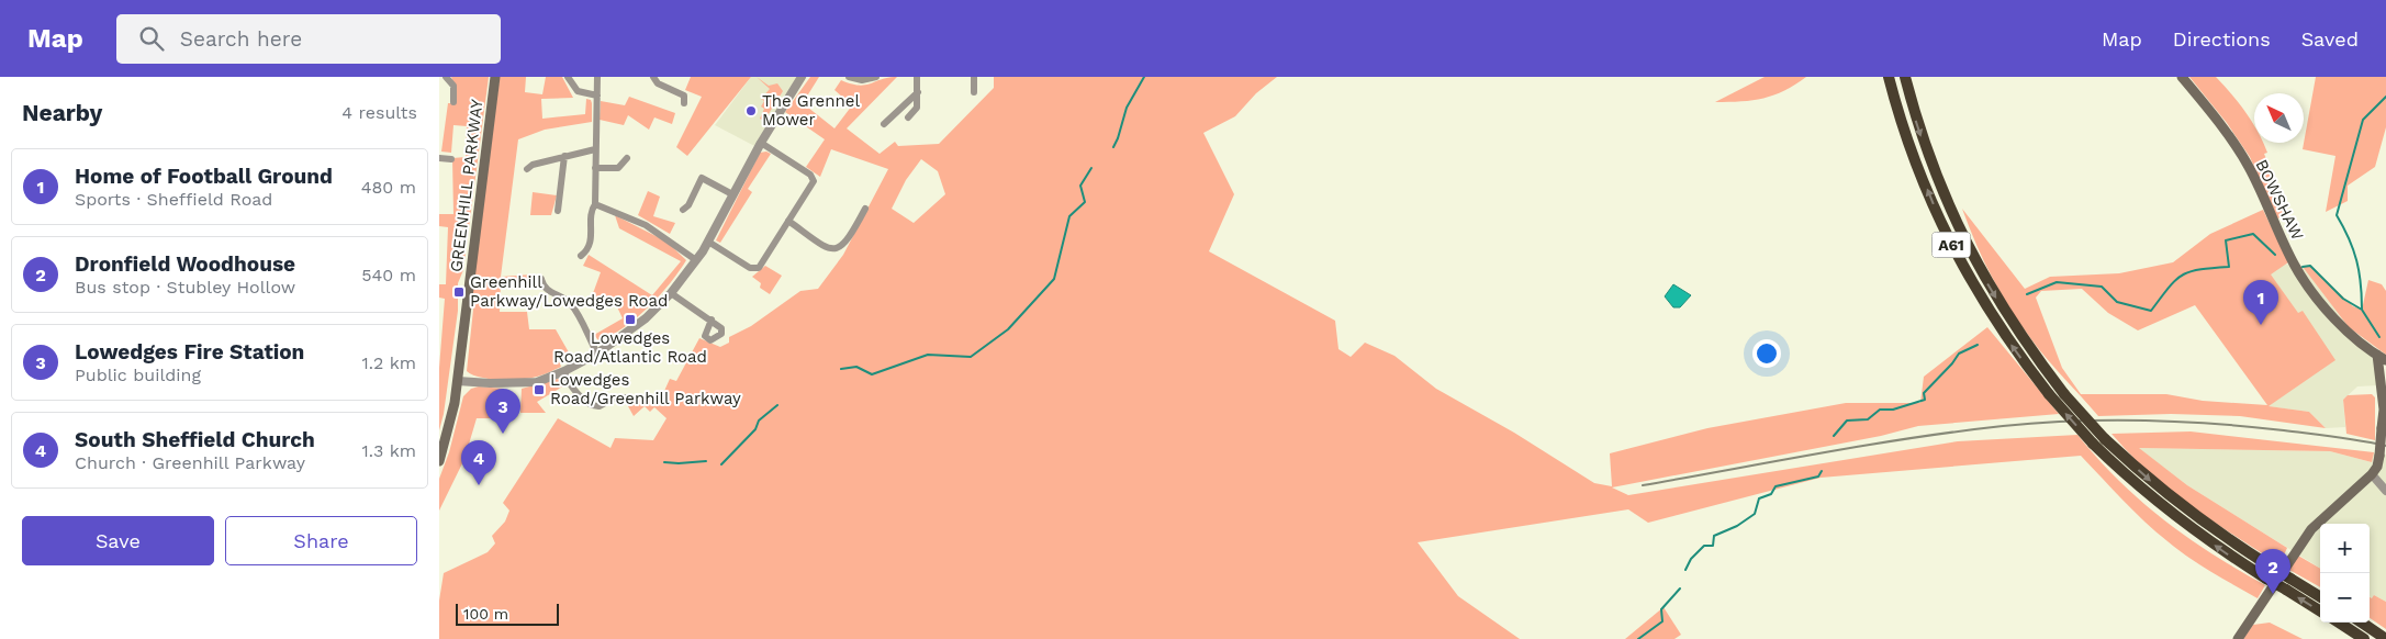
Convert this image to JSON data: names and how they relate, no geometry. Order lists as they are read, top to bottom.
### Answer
{
  "streets": {
    "highway": ["A61"],
    "main road": ["GREENHILL PARKWAY", "BOWSHAW"]
  },
  "places": {
    "other": ["The Grennel Mower"],
    "transit": ["Greenhill Parkway/Lowedges Road", "Lowedges Road/Atlantic Road", "Lowedges Road/Greenhill Parkway"]
  },
  "scale_bar": "100 m",
  "north": "top left",
  "page": {
    "header": "Map",
    "search": "Search here",
    "nav": ["Map", "Directions", "Saved"],
    "heading": ["Nearby", "4 results"],
    "list": [
      {
        "mark": "1",
        "name": "Home of Football Ground",
        "note": "Sports · Sheffield Road",
        "value": "480 m"
      },
      {
        "mark": "2",
        "name": "Dronfield Woodhouse",
        "note": "Bus stop · Stubley Hollow",
        "value": "540 m"
      },
      {
        "mark": "3",
        "name": "Lowedges Fire Station",
        "note": "Public building",
        "value": "1.2 km"
      },
      {
        "mark": "4",
        "name": "South Sheffield Church",
        "note": "Church · Greenhill Parkway",
        "value": "1.3 km"
      }
    ],
    "pins": [
      "1",
      "3",
      "4",
      "2"
    ],
    "buttons": ["Save", "Share"],
    "map_buttons": ["+", "−"],
    "scale": "100 m"
  }
}
